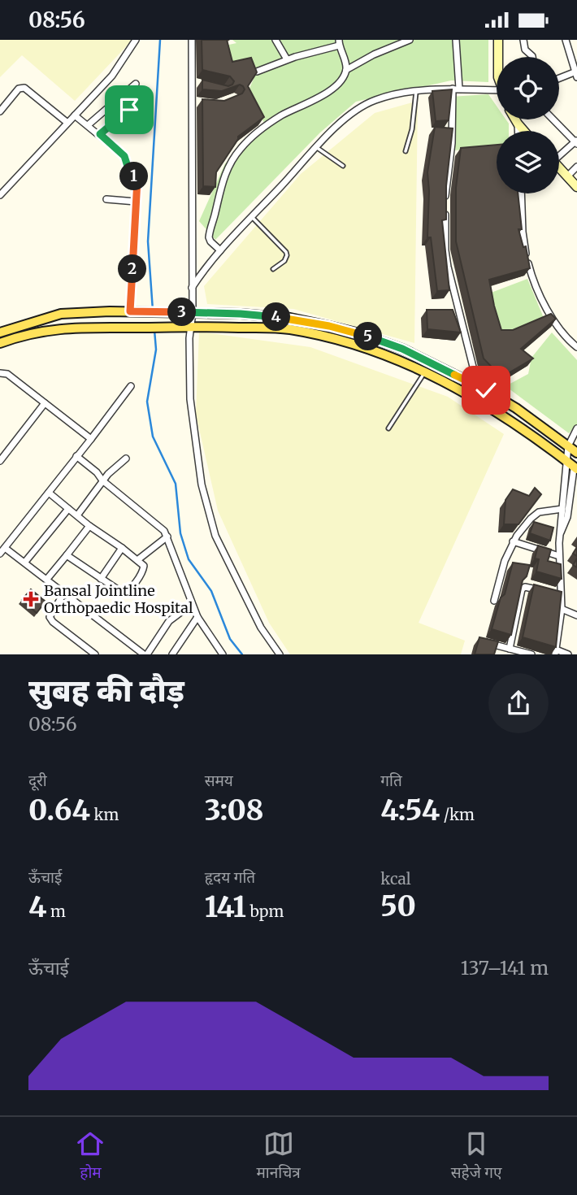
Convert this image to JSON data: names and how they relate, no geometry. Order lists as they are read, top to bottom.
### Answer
{
  "places": {
    "health": ["Bansal Jointline Orthopaedic Hospital"]
  },
  "page": {
    "status": "08:56",
    "pins": [
      "1",
      "2",
      "3",
      "4",
      "5"
    ],
    "heading": ["सुबह की दौड़", "08:56"],
    "stats": [
      ["दूरी", "0.64 km"],
      ["समय", "3:08"],
      ["गति", "4:54 /km"],
      ["ऊँचाई", "4 m"],
      ["हृदय गति", "141 bpm"],
      ["kcal", "50"]
    ],
    "chart": ["ऊँचाई", "137–141 m"],
    "tabs": ["होम", "मानचित्र", "सहेजे गए"]
  }
}
